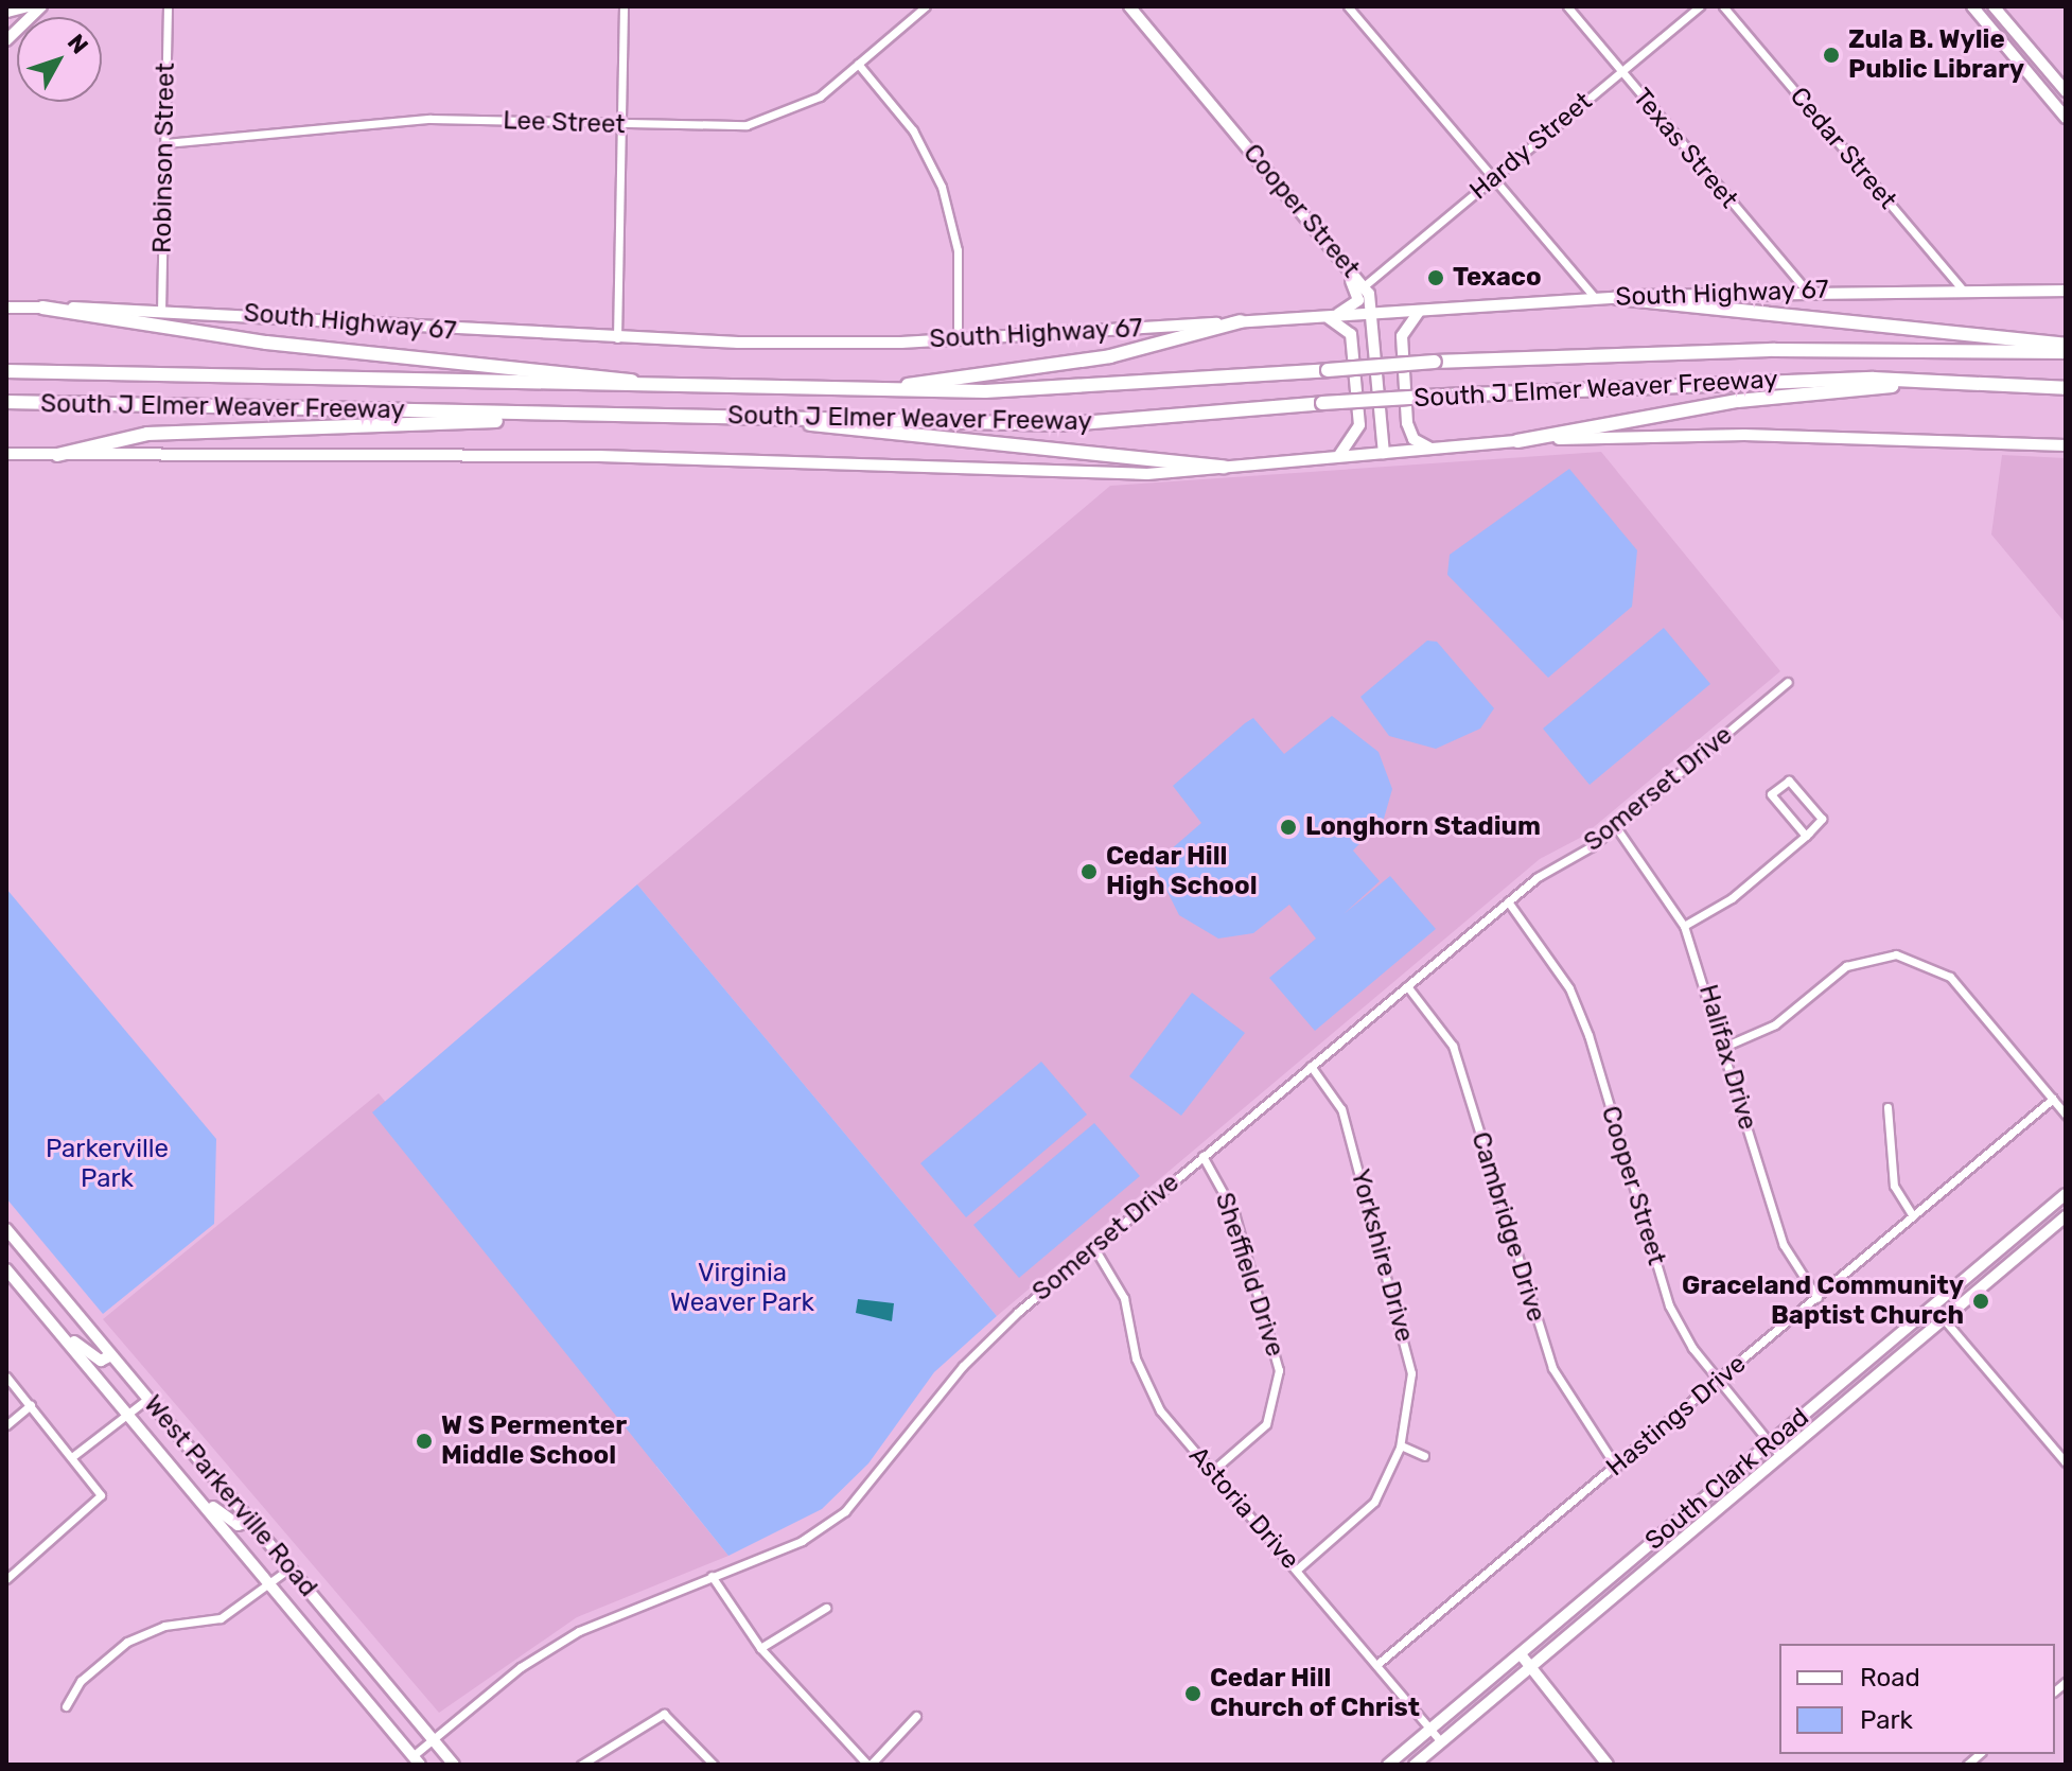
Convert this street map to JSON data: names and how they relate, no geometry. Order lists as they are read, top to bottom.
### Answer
{
  "streets": {
    "highway": ["South J Elmer Weaver Freeway"],
    "main road": [
      "Cooper Street",
      "South Highway 67",
      "South Clark Road",
      "West Parkerville Road"
    ],
    "street": [
      "Lee Street",
      "Hardy Street",
      "Texas Street",
      "Cedar Street",
      "Robinson Street",
      "Somerset Drive",
      "Halifax Drive",
      "Cambridge Drive",
      "Yorkshire Drive",
      "Sheffield Drive",
      "Hastings Drive",
      "Astoria Drive"
    ]
  },
  "crossings": [
    ["Lee Street", "Robinson Street"],
    ["Hardy Street", "Texas Street"],
    ["Hardy Street", "Cooper Street"],
    ["Texas Street", "South Highway 67"],
    ["Cedar Street", "South Highway 67"],
    ["Robinson Street", "South Highway 67"],
    ["Cooper Street", "South Highway 67"],
    ["Cooper Street", "Somerset Drive"],
    ["Cooper Street", "Hastings Drive"],
    ["Cooper Street", "South Clark Road"],
    ["Somerset Drive", "Halifax Drive"],
    ["Somerset Drive", "Cambridge Drive"],
    ["Somerset Drive", "Yorkshire Drive"],
    ["Somerset Drive", "Sheffield Drive"],
    ["Somerset Drive", "West Parkerville Road"],
    ["Somerset Drive", "Astoria Drive"],
    ["Halifax Drive", "Hastings Drive"],
    ["Cambridge Drive", "Hastings Drive"],
    ["Yorkshire Drive", "Astoria Drive"],
    ["Sheffield Drive", "Astoria Drive"],
    ["Hastings Drive", "Astoria Drive"],
    ["South Clark Road", "Astoria Drive"]
  ],
  "parks": ["Parkerville Park", "Virginia Weaver Park"],
  "places": [
    "Zula B. Wylie Public Library",
    "Texaco",
    "Longhorn Stadium",
    "Cedar Hill High School",
    "Graceland Community Baptist Church",
    "W S Permenter Middle School",
    "Cedar Hill Church of Christ"
  ],
  "legend": ["Road", "Park"],
  "north": "top right"
}
